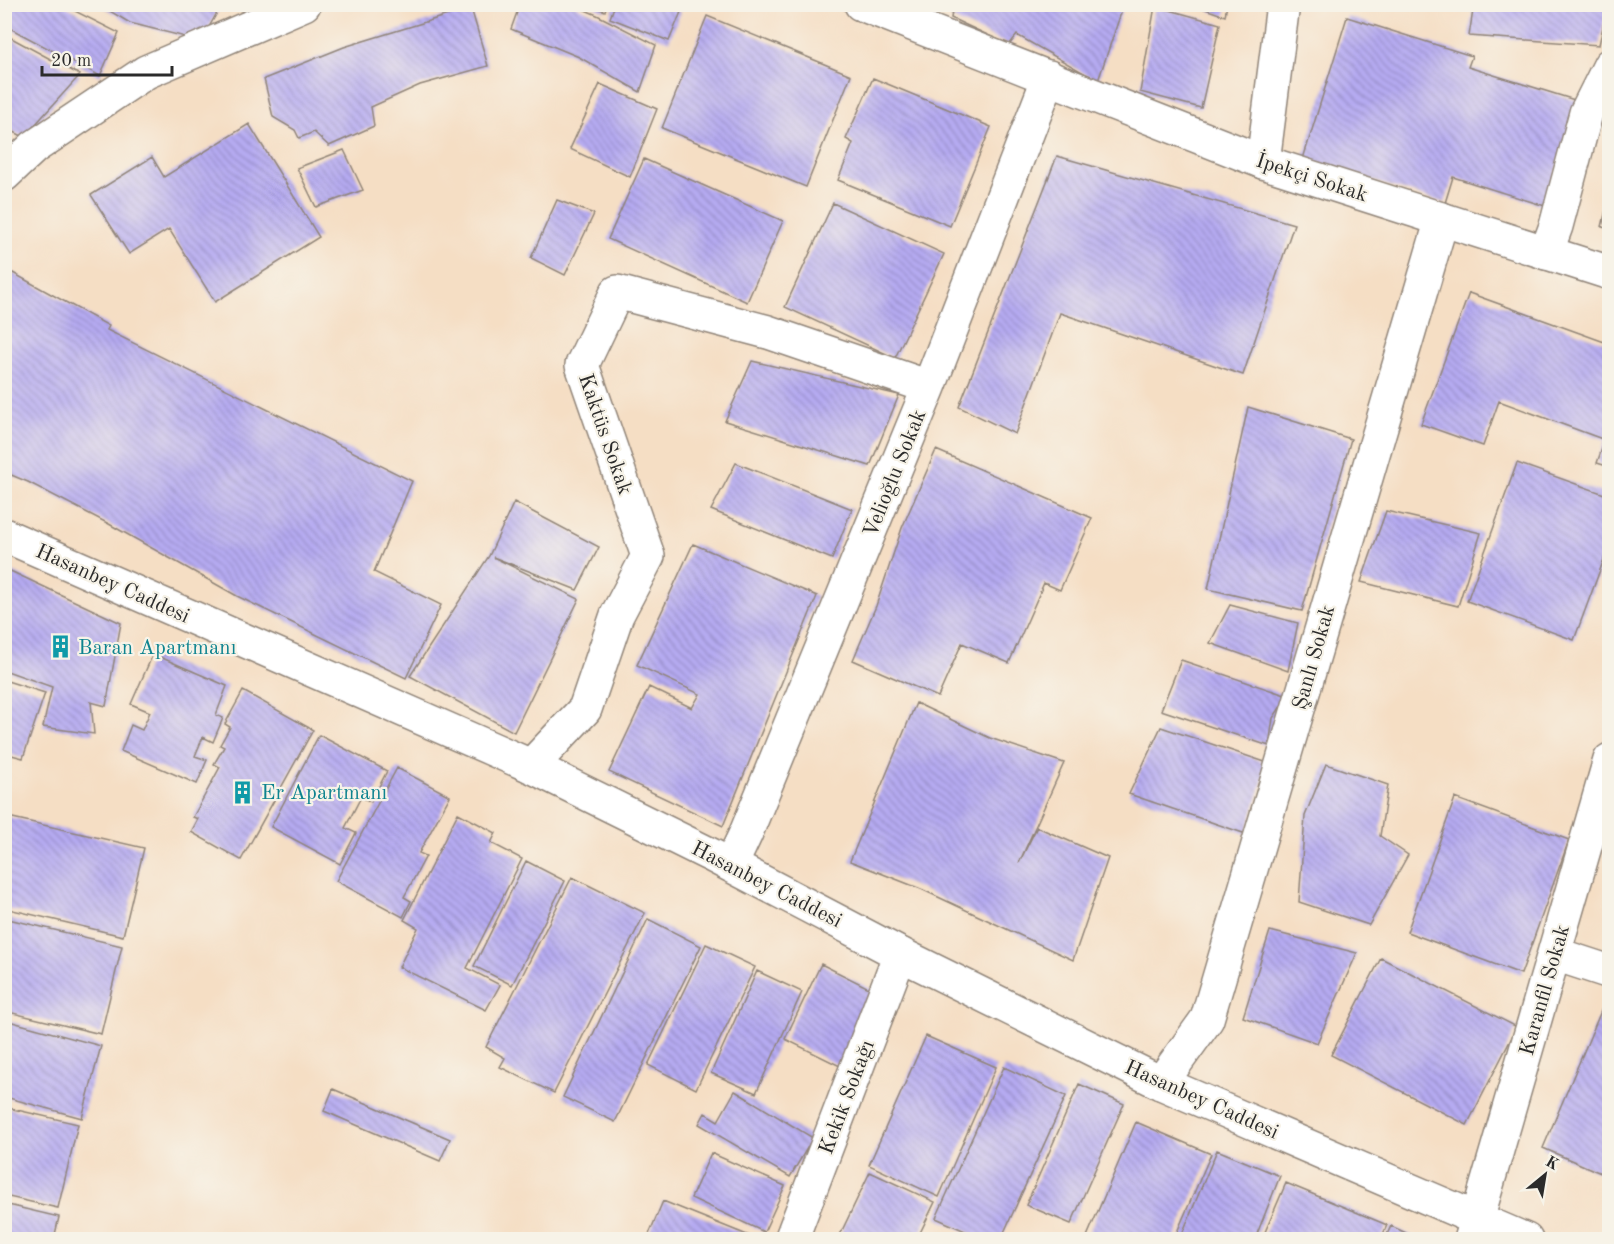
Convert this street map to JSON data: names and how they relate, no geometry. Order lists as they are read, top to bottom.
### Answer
{
  "streets": {
    "street": [
      "İpekçi Sokak",
      "Kaktüs Sokak",
      "Velioğlu Sokak",
      "Hasanbey Caddesi",
      "Şanlı Sokak",
      "Karanfil Sokak",
      "Kekik Sokağı"
    ]
  },
  "crossings": [
    ["İpekçi Sokak", "Velioğlu Sokak"],
    ["İpekçi Sokak", "Şanlı Sokak"],
    ["Kaktüs Sokak", "Velioğlu Sokak"],
    ["Kaktüs Sokak", "Hasanbey Caddesi"],
    ["Velioğlu Sokak", "Hasanbey Caddesi"],
    ["Hasanbey Caddesi", "Şanlı Sokak"],
    ["Hasanbey Caddesi", "Karanfil Sokak"],
    ["Hasanbey Caddesi", "Kekik Sokağı"]
  ],
  "places": {
    "building": ["Baran Apartmanı", "Er Apartmanı"]
  },
  "scale_bar": "20 m",
  "north": "top right"
}
